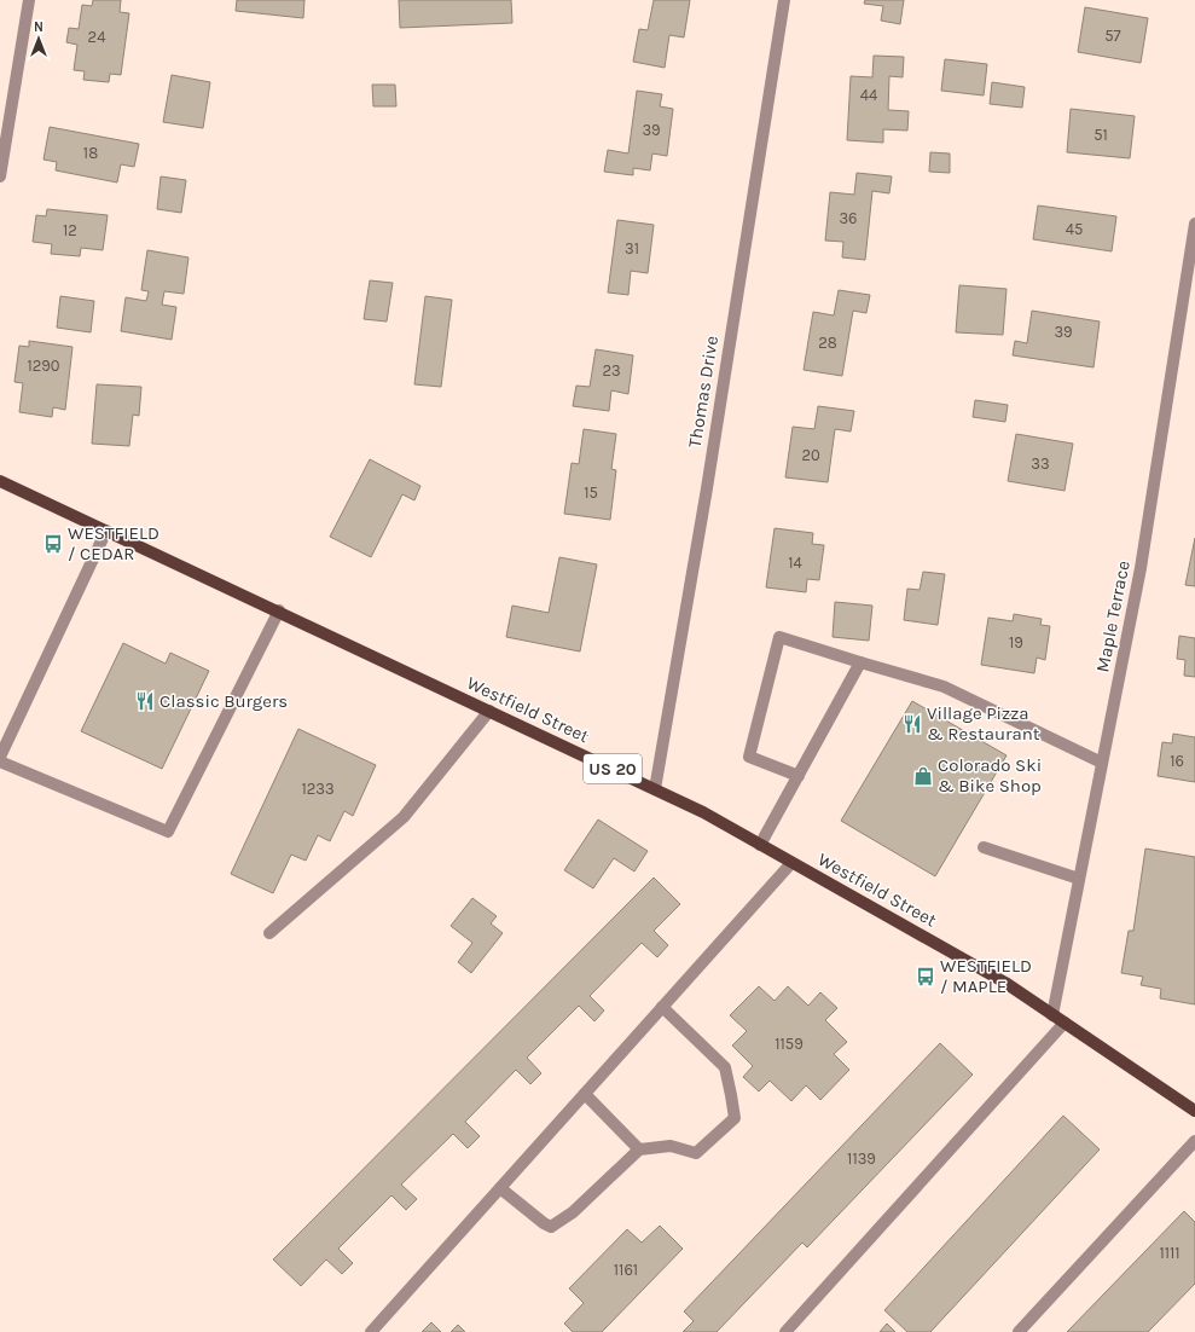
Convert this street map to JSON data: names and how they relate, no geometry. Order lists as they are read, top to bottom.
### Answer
{
  "streets": {
    "main road": ["Westfield Street", "US 20"],
    "street": ["Thomas Drive", "Maple Terrace"]
  },
  "crossings": [
    ["Thomas Drive", "Westfield Street"],
    ["Maple Terrace", "Westfield Street"]
  ],
  "places": {
    "bus stop": ["WESTFIELD / CEDAR", "WESTFIELD / MAPLE"],
    "restaurant": ["Classic Burgers", "Village Pizza & Restaurant"],
    "shop": ["Colorado Ski & Bike Shop"]
  },
  "house_numbers": [
    "57",
    "24",
    "44",
    "39",
    "51",
    "18",
    "36",
    "45",
    "12",
    "31",
    "39",
    "28",
    "1290",
    "23",
    "20",
    "33",
    "15",
    "14",
    "19",
    "16",
    "1233",
    "1159",
    "1139",
    "1111",
    "1161"
  ],
  "north": "top"
}
